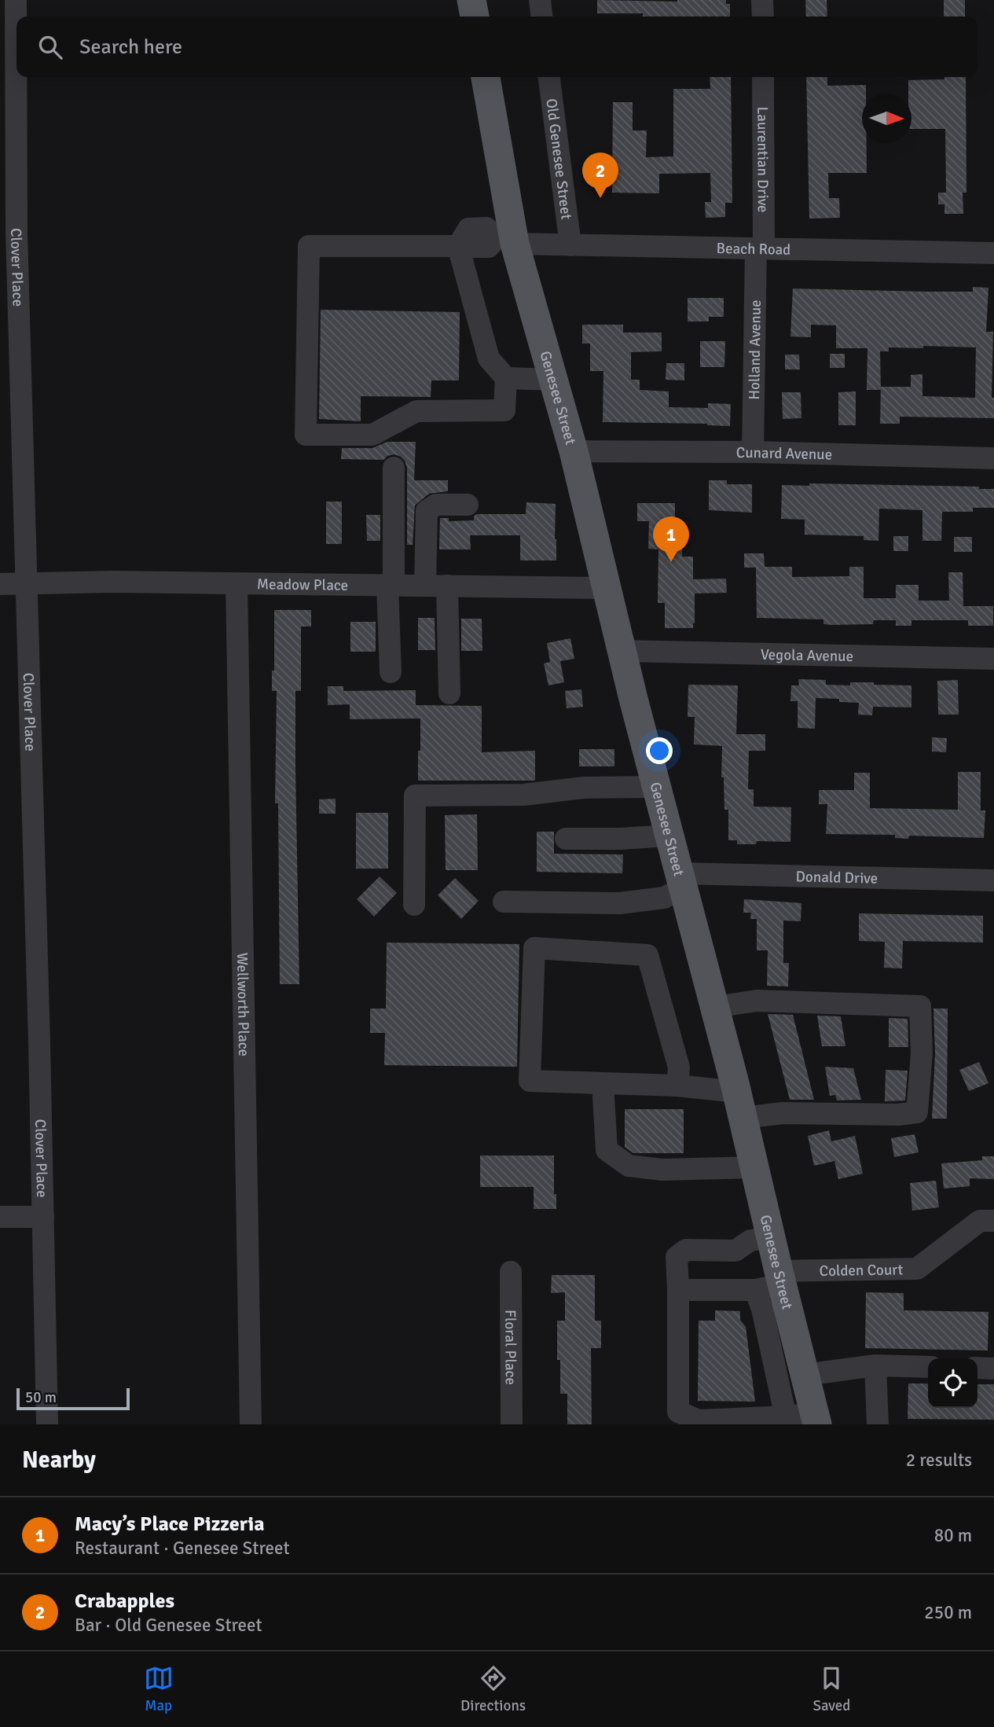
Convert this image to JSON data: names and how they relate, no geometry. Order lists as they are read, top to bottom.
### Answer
{
  "streets": {
    "main road": ["Genesee Street"],
    "street": [
      "Old Genesee Street",
      "Laurentian Drive",
      "Beach Road",
      "Clover Place",
      "Holland Avenue",
      "Cunard Avenue",
      "Meadow Place",
      "Vegola Avenue",
      "Donald Drive",
      "Wellworth Place",
      "Colden Court",
      "Floral Place"
    ]
  },
  "crossings": [
    ["Old Genesee Street", "Beach Road"],
    ["Laurentian Drive", "Beach Road"],
    ["Laurentian Drive", "Holland Avenue"],
    ["Beach Road", "Holland Avenue"],
    ["Beach Road", "Genesee Street"],
    ["Clover Place", "Meadow Place"],
    ["Holland Avenue", "Cunard Avenue"],
    ["Genesee Street", "Cunard Avenue"],
    ["Genesee Street", "Meadow Place"],
    ["Genesee Street", "Vegola Avenue"],
    ["Genesee Street", "Donald Drive"],
    ["Genesee Street", "Colden Court"],
    ["Meadow Place", "Wellworth Place"]
  ],
  "scale_bar": "50 m",
  "north": "right",
  "page": {
    "search": "Search here",
    "pins": ["2", "1"],
    "scale": "50 m",
    "heading": ["Nearby", "2 results"],
    "list": [
      {
        "mark": "1",
        "name": "Macy’s Place Pizzeria",
        "note": "Restaurant · Genesee Street",
        "value": "80 m"
      },
      {
        "mark": "2",
        "name": "Crabapples",
        "note": "Bar · Old Genesee Street",
        "value": "250 m"
      }
    ],
    "nav": ["Map", "Directions", "Saved"]
  }
}
